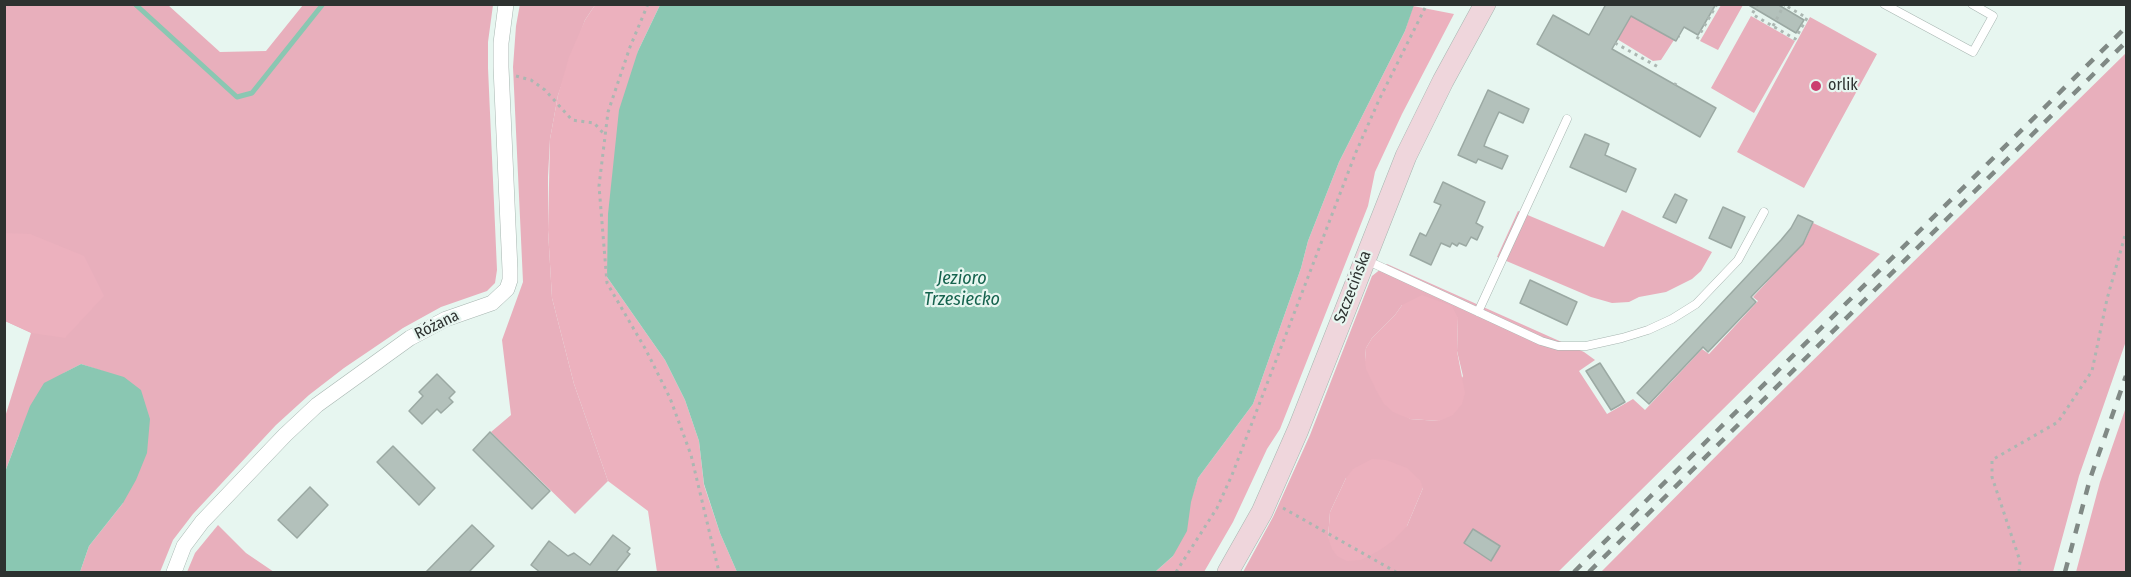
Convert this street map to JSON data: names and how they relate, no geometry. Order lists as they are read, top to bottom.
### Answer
{
  "streets": {
    "street": ["Szczecińska", "Różana"]
  },
  "water": ["Jezioro Trzesiecko"],
  "places": ["orlik"]
}
